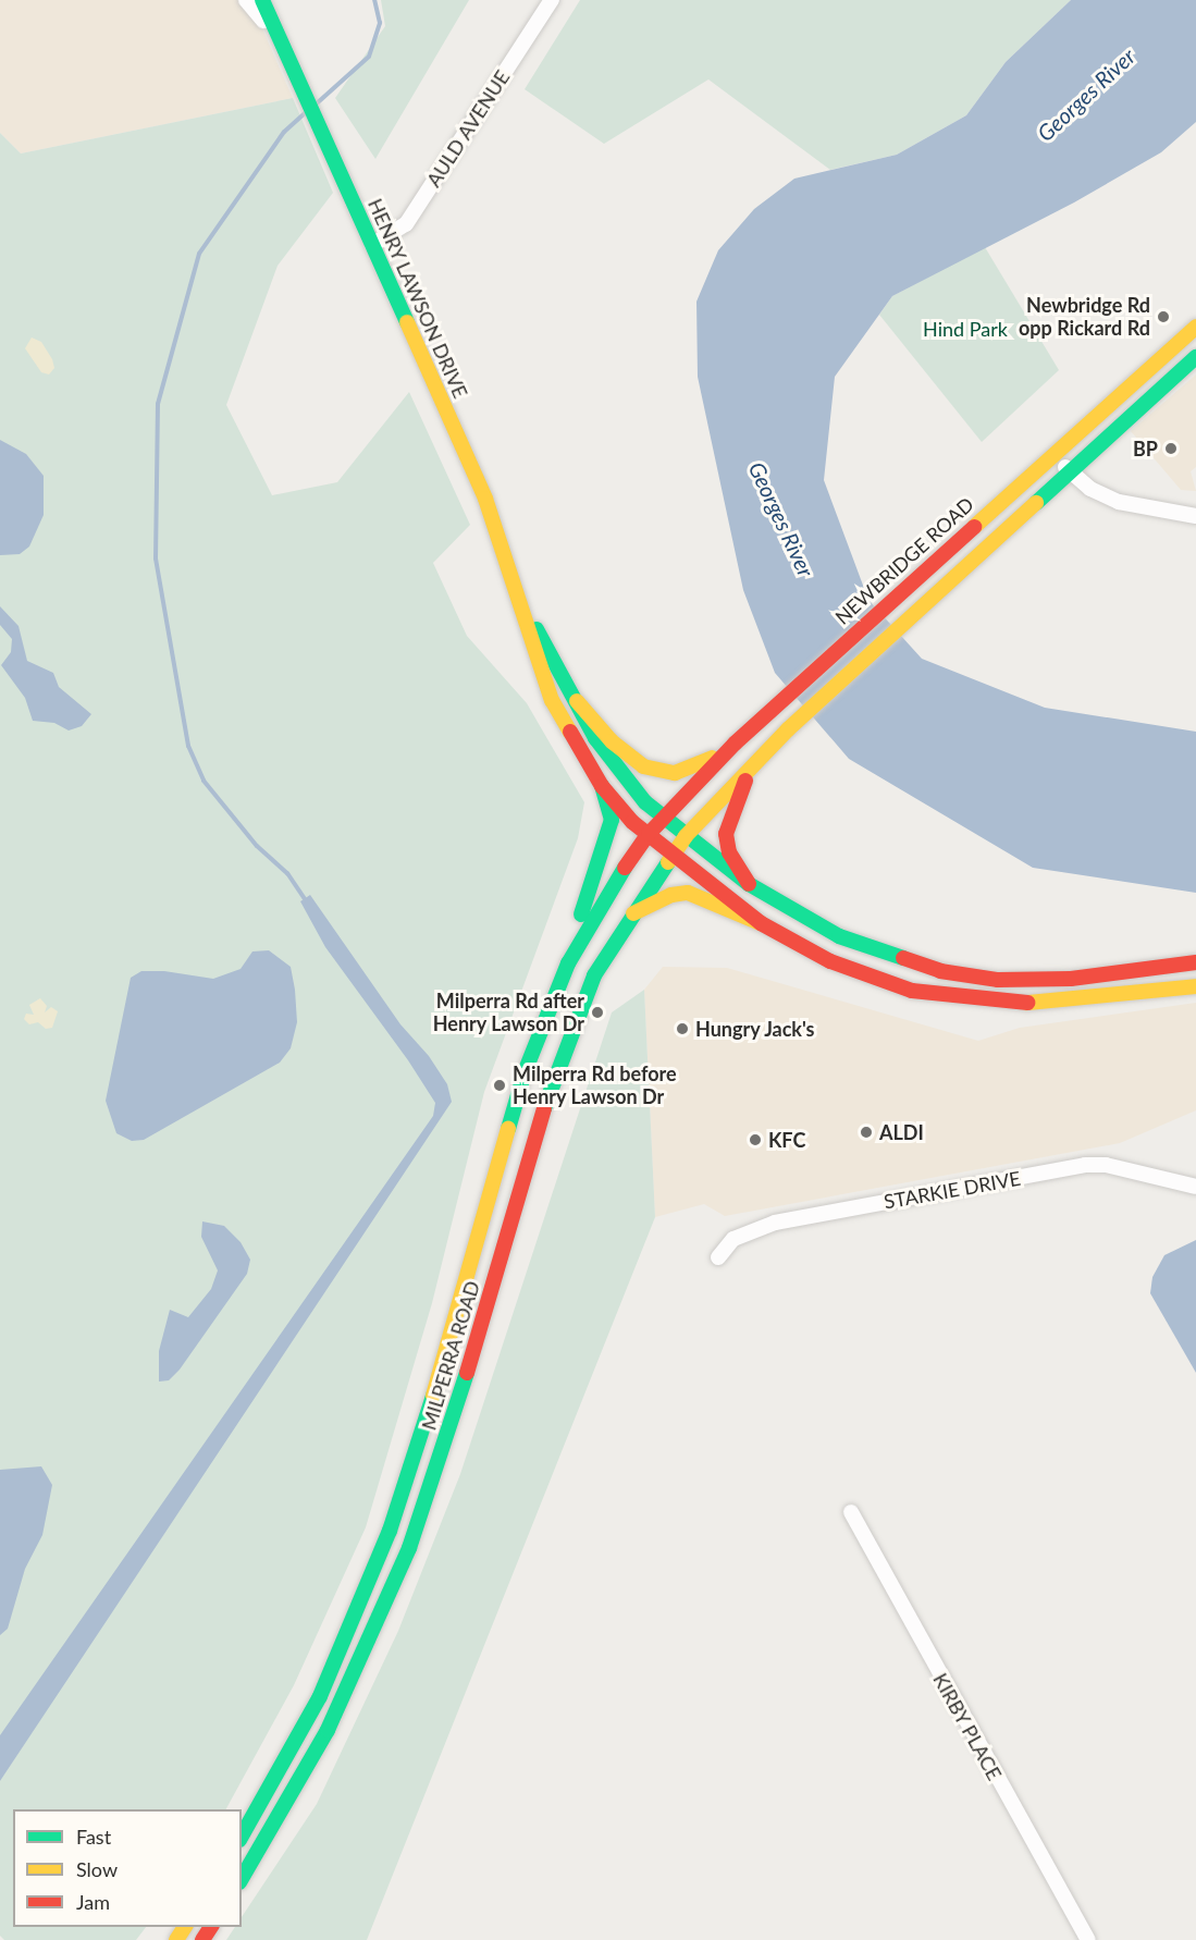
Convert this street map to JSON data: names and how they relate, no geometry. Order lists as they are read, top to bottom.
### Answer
{
  "streets": {
    "main road": ["HENRY LAWSON DRIVE", "NEWBRIDGE ROAD", "MILPERRA ROAD"],
    "street": ["AULD AVENUE", "STARKIE DRIVE", "KIRBY PLACE"]
  },
  "crossings": [
    ["AULD AVENUE", "HENRY LAWSON DRIVE"],
    ["HENRY LAWSON DRIVE", "NEWBRIDGE ROAD"],
    ["HENRY LAWSON DRIVE", "MILPERRA ROAD"],
    ["NEWBRIDGE ROAD", "MILPERRA ROAD"]
  ],
  "water": ["Georges River"],
  "parks": ["Hind Park"],
  "places": [
    "Newbridge Rd opp Rickard Rd",
    "BP",
    "Milperra Rd after Henry Lawson Dr",
    "Hungry Jack's",
    "Milperra Rd before Henry Lawson Dr",
    "ALDI",
    "KFC"
  ],
  "legend": ["Fast", "Slow", "Jam"]
}
